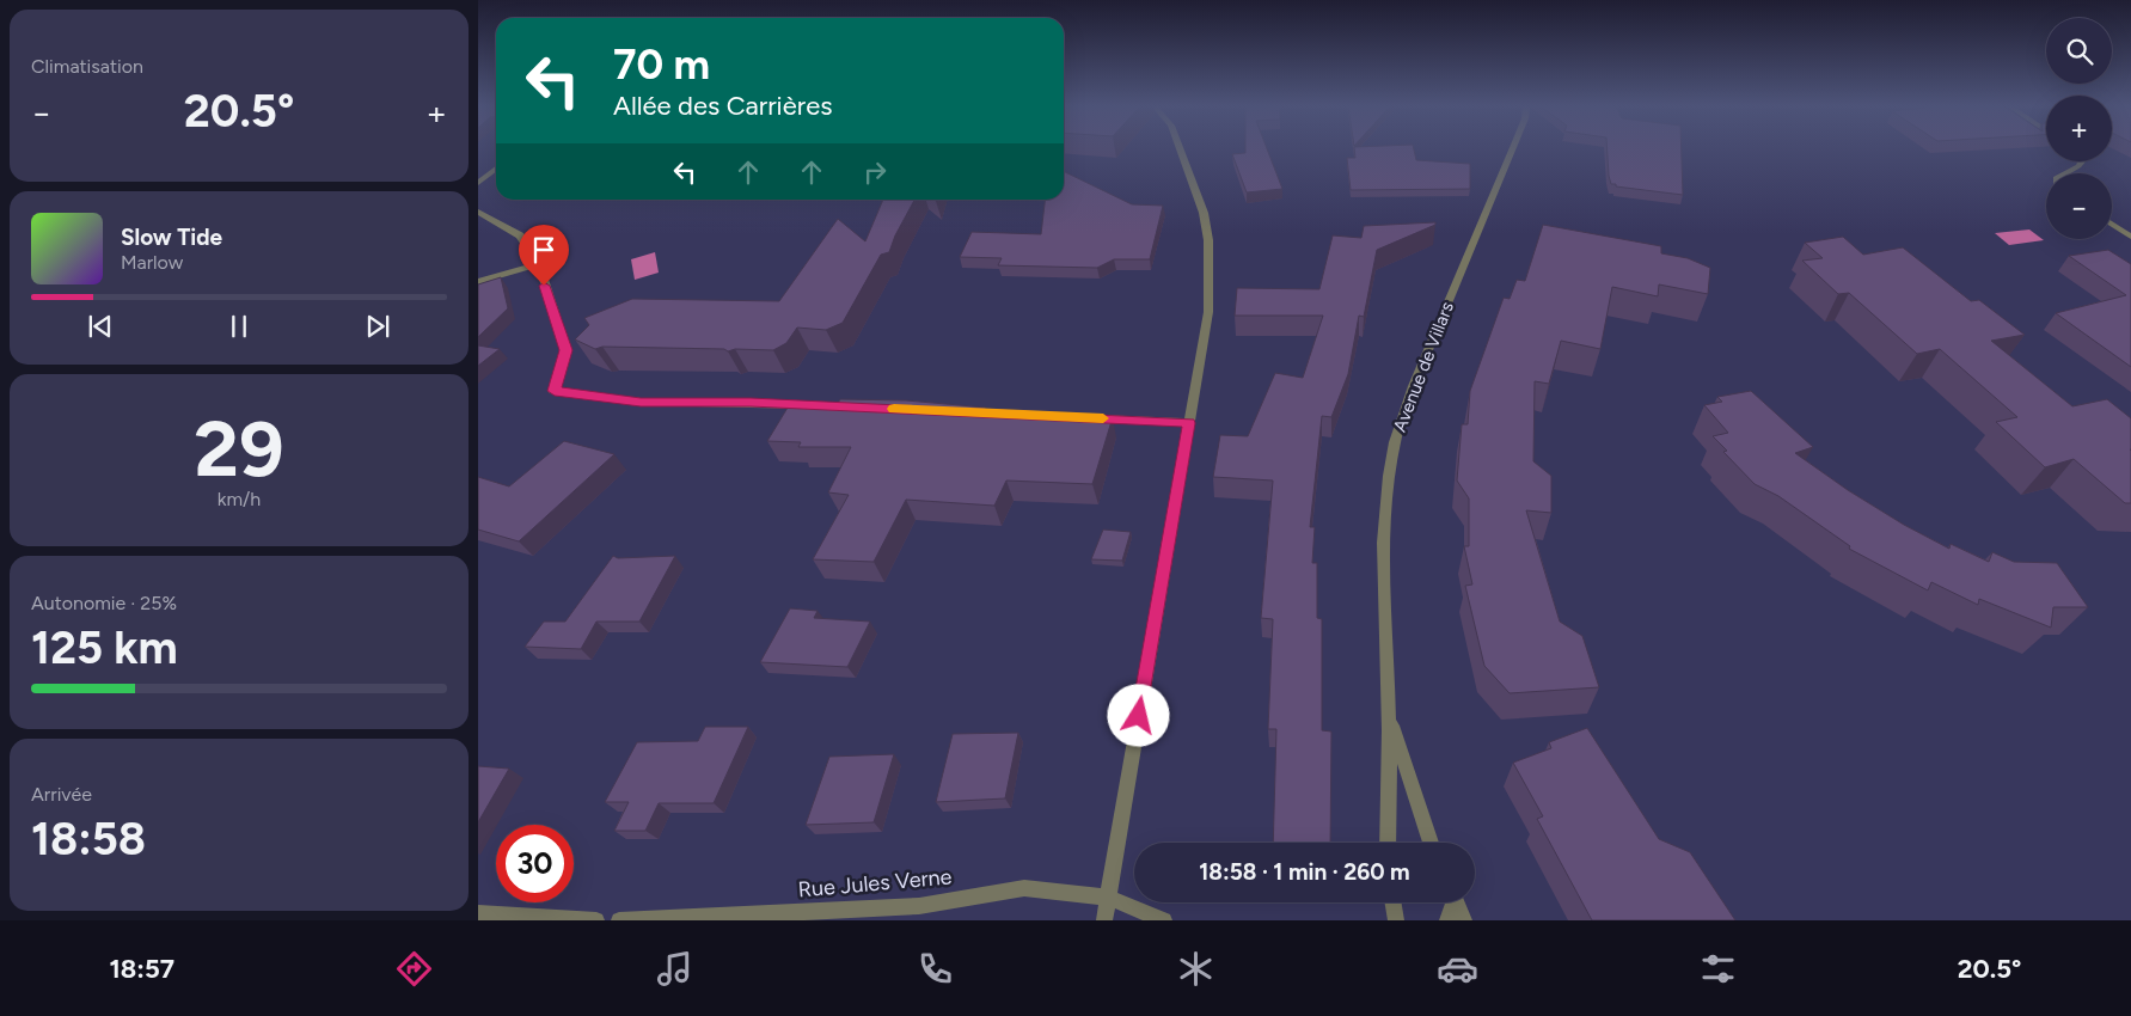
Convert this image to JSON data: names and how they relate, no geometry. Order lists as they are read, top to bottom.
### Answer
{
  "streets": {
    "street": ["Avenue de Villars", "Rue Jules Verne"]
  },
  "page": {
    "tile": [
      "Climatisation",
      ["29", "km/h"],
      ["Autonomie · 25%", "125 km"],
      ["Arrivée", "18:58"]
    ],
    "map_buttons": ["+", "−"],
    "turn": ["70 m", "Allée des Carrières"],
    "heat": ["−", "20.5°", "+"],
    "song": ["Slow Tide", "Marlow"],
    "limit": "30",
    "trip": "18:58 · 1 min · 260 m",
    "tabs": ["18:57", "20.5°"]
  }
}
